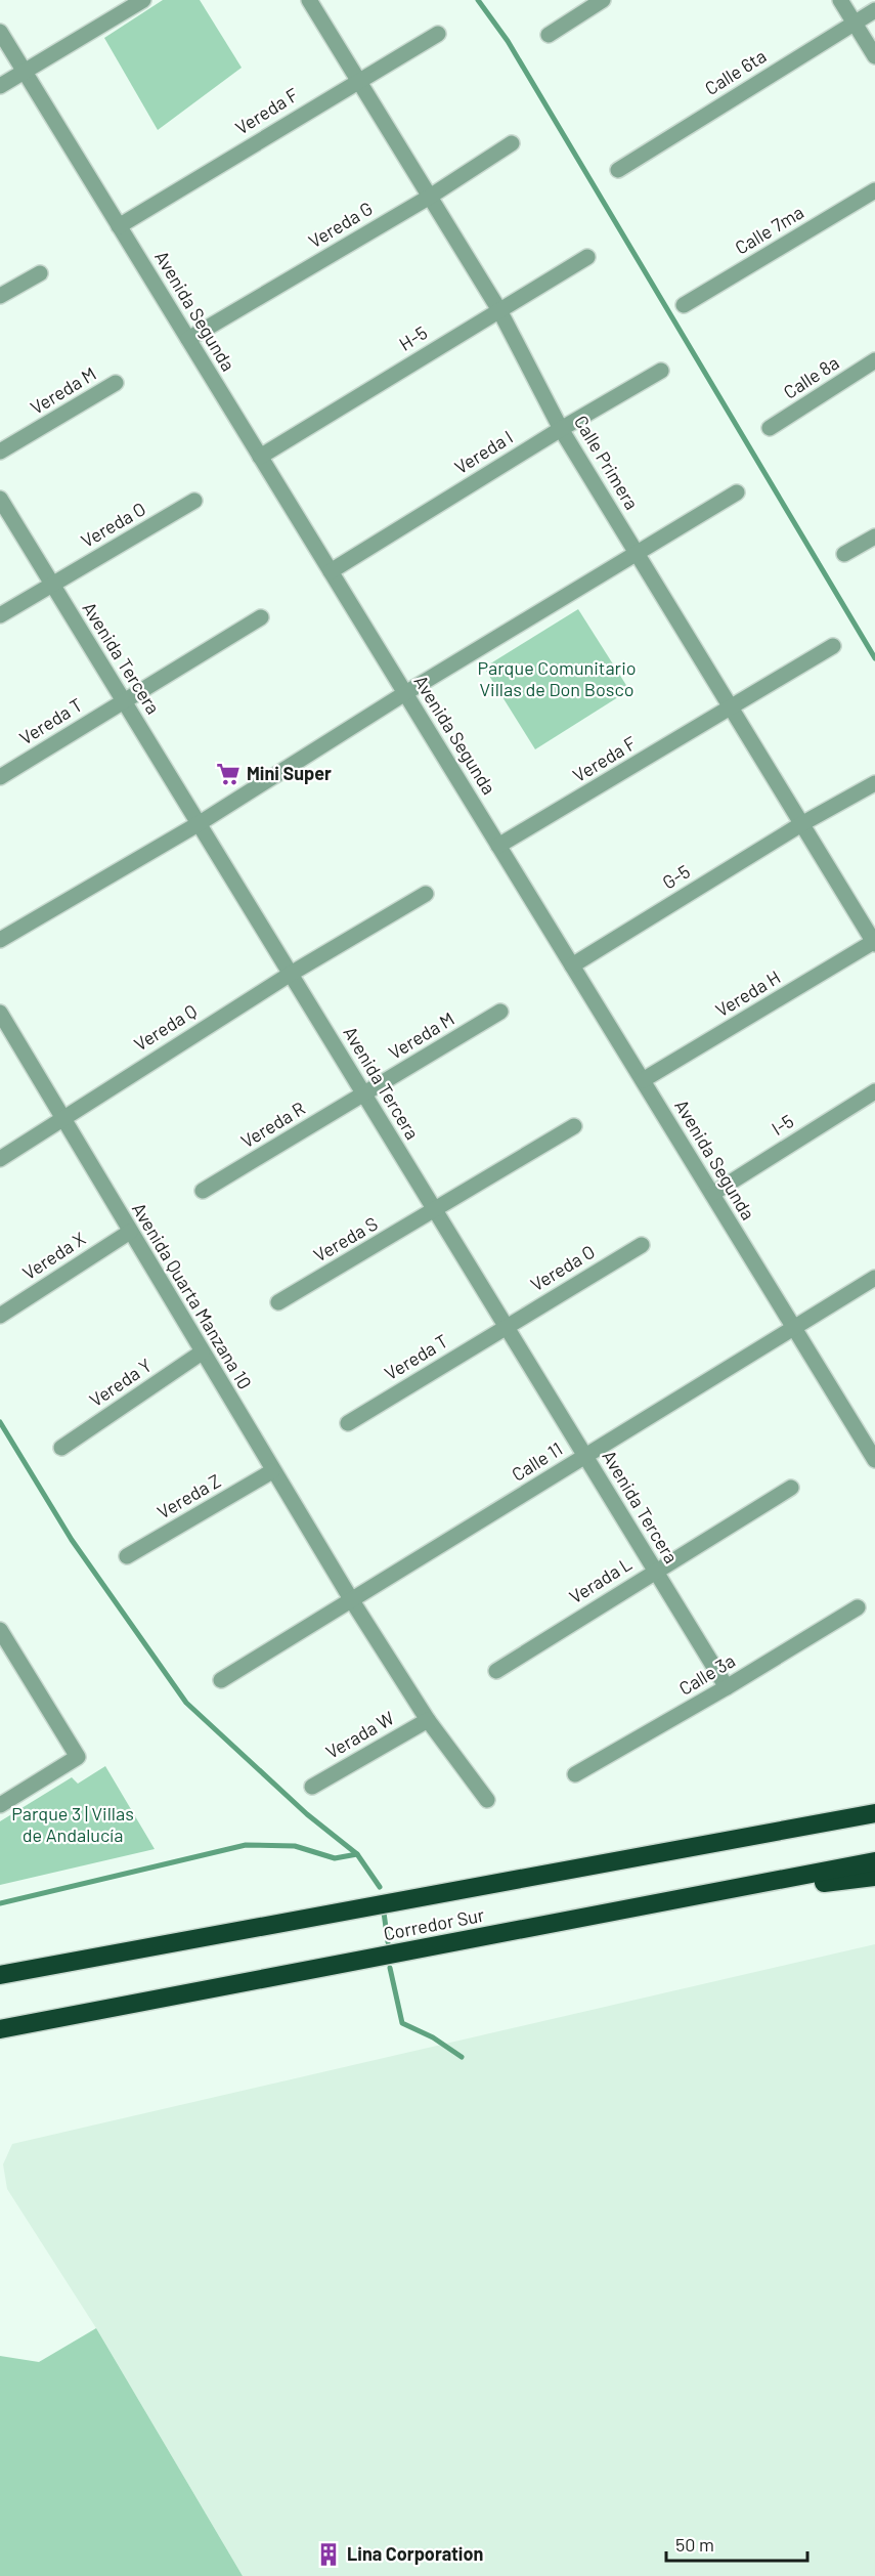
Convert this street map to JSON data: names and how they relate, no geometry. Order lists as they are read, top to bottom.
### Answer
{
  "streets": {
    "highway": ["Corredor Sur"],
    "street": [
      "Calle 6ta",
      "Vereda F",
      "Vereda G",
      "Calle 7ma",
      "Avenida Segunda",
      "H-5",
      "Calle 8a",
      "Vereda M",
      "Vereda I",
      "Calle Primera",
      "Vereda O",
      "Avenida Tercera",
      "Vereda T",
      "G-5",
      "Vereda H",
      "Vereda Q",
      "Vereda R",
      "I-5",
      "Vereda S",
      "Vereda X",
      "Avenida Quarta Manzana 10",
      "Vereda Y",
      "Calle 11",
      "Vereda Z",
      "Verada L",
      "Calle 3a",
      "Verada W"
    ]
  },
  "crossings": [
    ["Vereda F", "Avenida Segunda"],
    ["Vereda F", "Calle Primera"],
    ["Vereda G", "Avenida Segunda"],
    ["Vereda G", "Calle Primera"],
    ["Avenida Segunda", "H-5"],
    ["Avenida Segunda", "Vereda I"],
    ["Avenida Segunda", "G-5"],
    ["Avenida Segunda", "Vereda H"],
    ["Avenida Segunda", "I-5"],
    ["Avenida Segunda", "Calle 11"],
    ["H-5", "Calle Primera"],
    ["Vereda M", "Avenida Tercera"],
    ["Vereda M", "Vereda R"],
    ["Vereda I", "Calle Primera"],
    ["Calle Primera", "G-5"],
    ["Calle Primera", "Vereda H"],
    ["Vereda O", "Avenida Tercera"],
    ["Vereda O", "Vereda T"],
    ["Avenida Tercera", "Vereda T"],
    ["Avenida Tercera", "Vereda Q"],
    ["Avenida Tercera", "Vereda R"],
    ["Avenida Tercera", "Vereda S"],
    ["Avenida Tercera", "Calle 11"],
    ["Avenida Tercera", "Verada L"],
    ["Avenida Tercera", "Calle 3a"],
    ["Vereda Q", "Avenida Quarta Manzana 10"],
    ["Vereda X", "Avenida Quarta Manzana 10"],
    ["Avenida Quarta Manzana 10", "Vereda Y"],
    ["Avenida Quarta Manzana 10", "Calle 11"],
    ["Avenida Quarta Manzana 10", "Vereda Z"],
    ["Avenida Quarta Manzana 10", "Verada W"]
  ],
  "parks": ["Parque Comunitario Villas de Don Bosco", "Parque 3 | Villas de Andalucía"],
  "places": {
    "supermarket": ["Mini Super"],
    "building": ["Lina Corporation"]
  },
  "scale_bar": "50 m"
}
